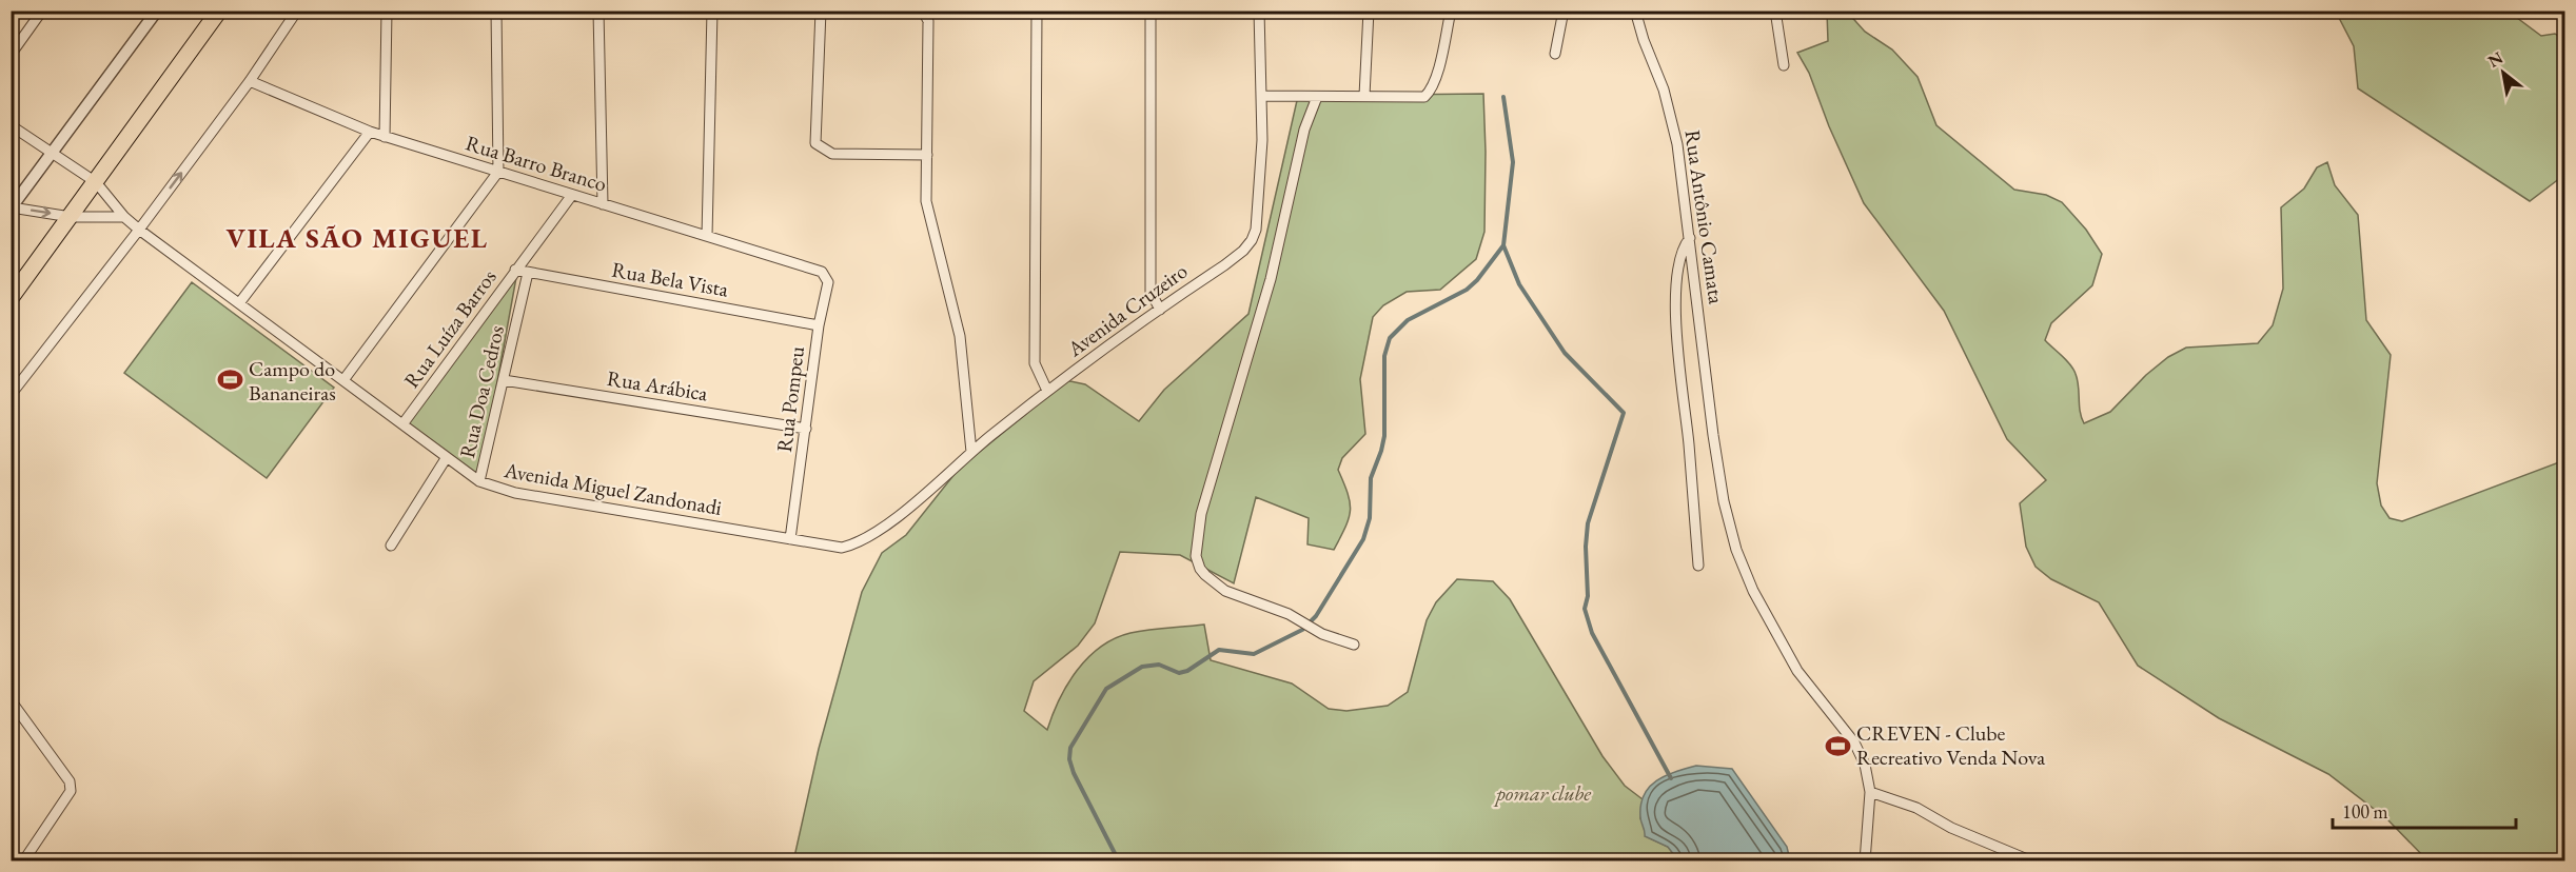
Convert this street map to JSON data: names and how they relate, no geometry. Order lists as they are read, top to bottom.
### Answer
{
  "streets": {
    "street": [
      "Rua Barro Branco",
      "Rua Antônio Camata",
      "Rua Bela Vista",
      "Avenida Cruzeiro",
      "Rua Luíza Barros",
      "Rua Arábica",
      "Rua Doa Cedros",
      "Rua Pompeu",
      "Avenida Miguel Zandonadi"
    ]
  },
  "crossings": [
    ["Rua Barro Branco", "Rua Luíza Barros"],
    ["Rua Barro Branco", "Rua Pompeu"],
    ["Rua Bela Vista", "Rua Luíza Barros"],
    ["Rua Bela Vista", "Rua Doa Cedros"],
    ["Rua Bela Vista", "Rua Pompeu"],
    ["Avenida Cruzeiro", "Avenida Miguel Zandonadi"],
    ["Rua Luíza Barros", "Avenida Miguel Zandonadi"],
    ["Rua Arábica", "Rua Doa Cedros"],
    ["Rua Arábica", "Rua Pompeu"],
    ["Rua Doa Cedros", "Avenida Miguel Zandonadi"],
    ["Rua Pompeu", "Avenida Miguel Zandonadi"]
  ],
  "districts": ["VILA SÃO MIGUEL"],
  "parks": ["pomar clube"],
  "places": {
    "sports": ["Campo do Bananeiras", "CREVEN - Clube Recreativo Venda Nova"]
  },
  "scale_bar": "100 m",
  "north": "top left"
}
